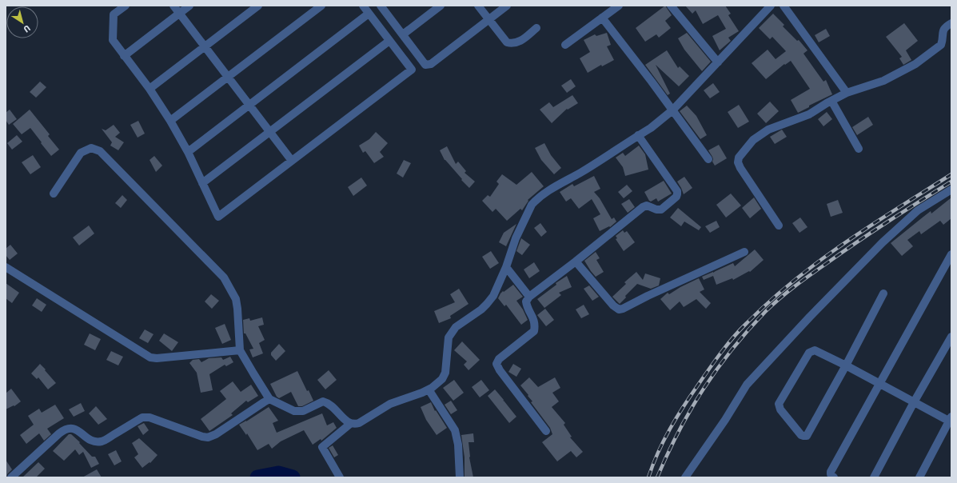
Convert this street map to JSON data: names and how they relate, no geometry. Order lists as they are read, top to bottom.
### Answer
{
  "north": "bottom right"
}
